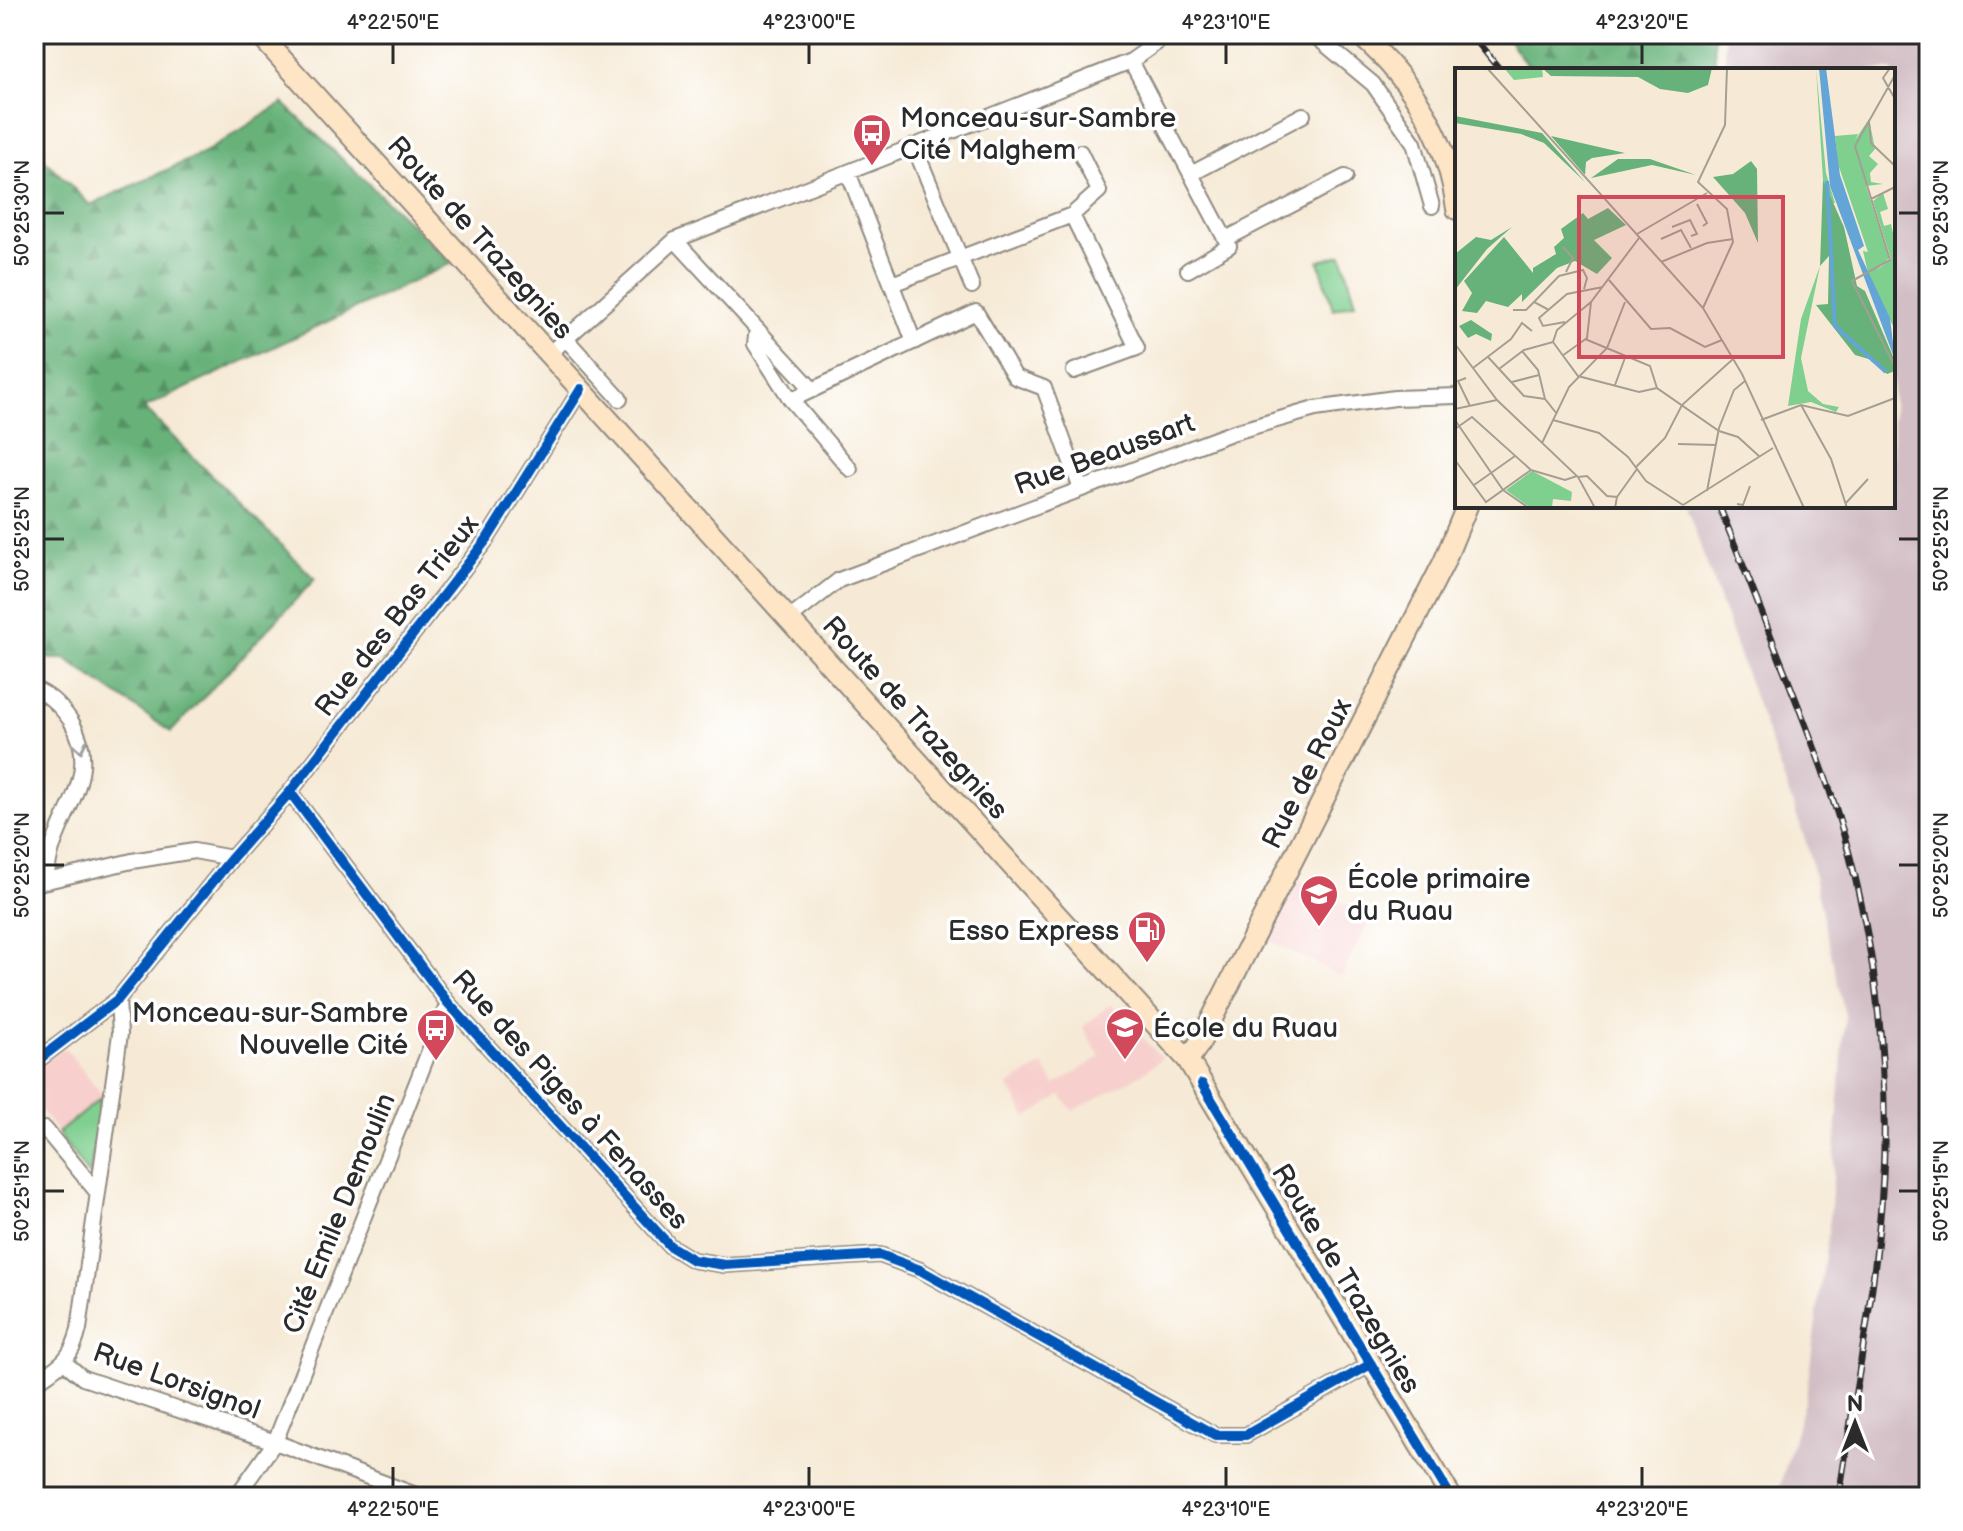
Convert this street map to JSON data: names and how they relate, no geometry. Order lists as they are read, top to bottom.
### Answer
{
  "streets": {
    "main road": ["Route de Trazegnies", "Rue de Roux"],
    "street": [
      "Rue Beaussart",
      "Rue des Bas Trieux",
      "Rue des Piges à Fenasses",
      "Cité Emile Demoulin",
      "Rue Lorsignol"
    ]
  },
  "crossings": [
    ["Route de Trazegnies", "Rue Beaussart"],
    ["Route de Trazegnies", "Rue des Bas Trieux"],
    ["Route de Trazegnies", "Rue de Roux"],
    ["Route de Trazegnies", "Rue des Piges à Fenasses"],
    ["Rue des Bas Trieux", "Rue des Piges à Fenasses"],
    ["Rue des Piges à Fenasses", "Cité Emile Demoulin"],
    ["Cité Emile Demoulin", "Rue Lorsignol"]
  ],
  "places": {
    "bus stop": ["Monceau-sur-Sambre Cité Malghem", "Monceau-sur-Sambre Nouvelle Cité"],
    "school or university": ["École primaire du Ruau", "École du Ruau"],
    "fuel station": ["Esso Express"]
  },
  "north": "top",
  "coordinates": [
    "4°22'50\"E",
    "4°23'00\"E",
    "4°23'10\"E",
    "4°23'20\"E",
    "50°25'30\"N",
    "50°25'25\"N",
    "50°25'20\"N",
    "50°25'15\"N"
  ]
}
